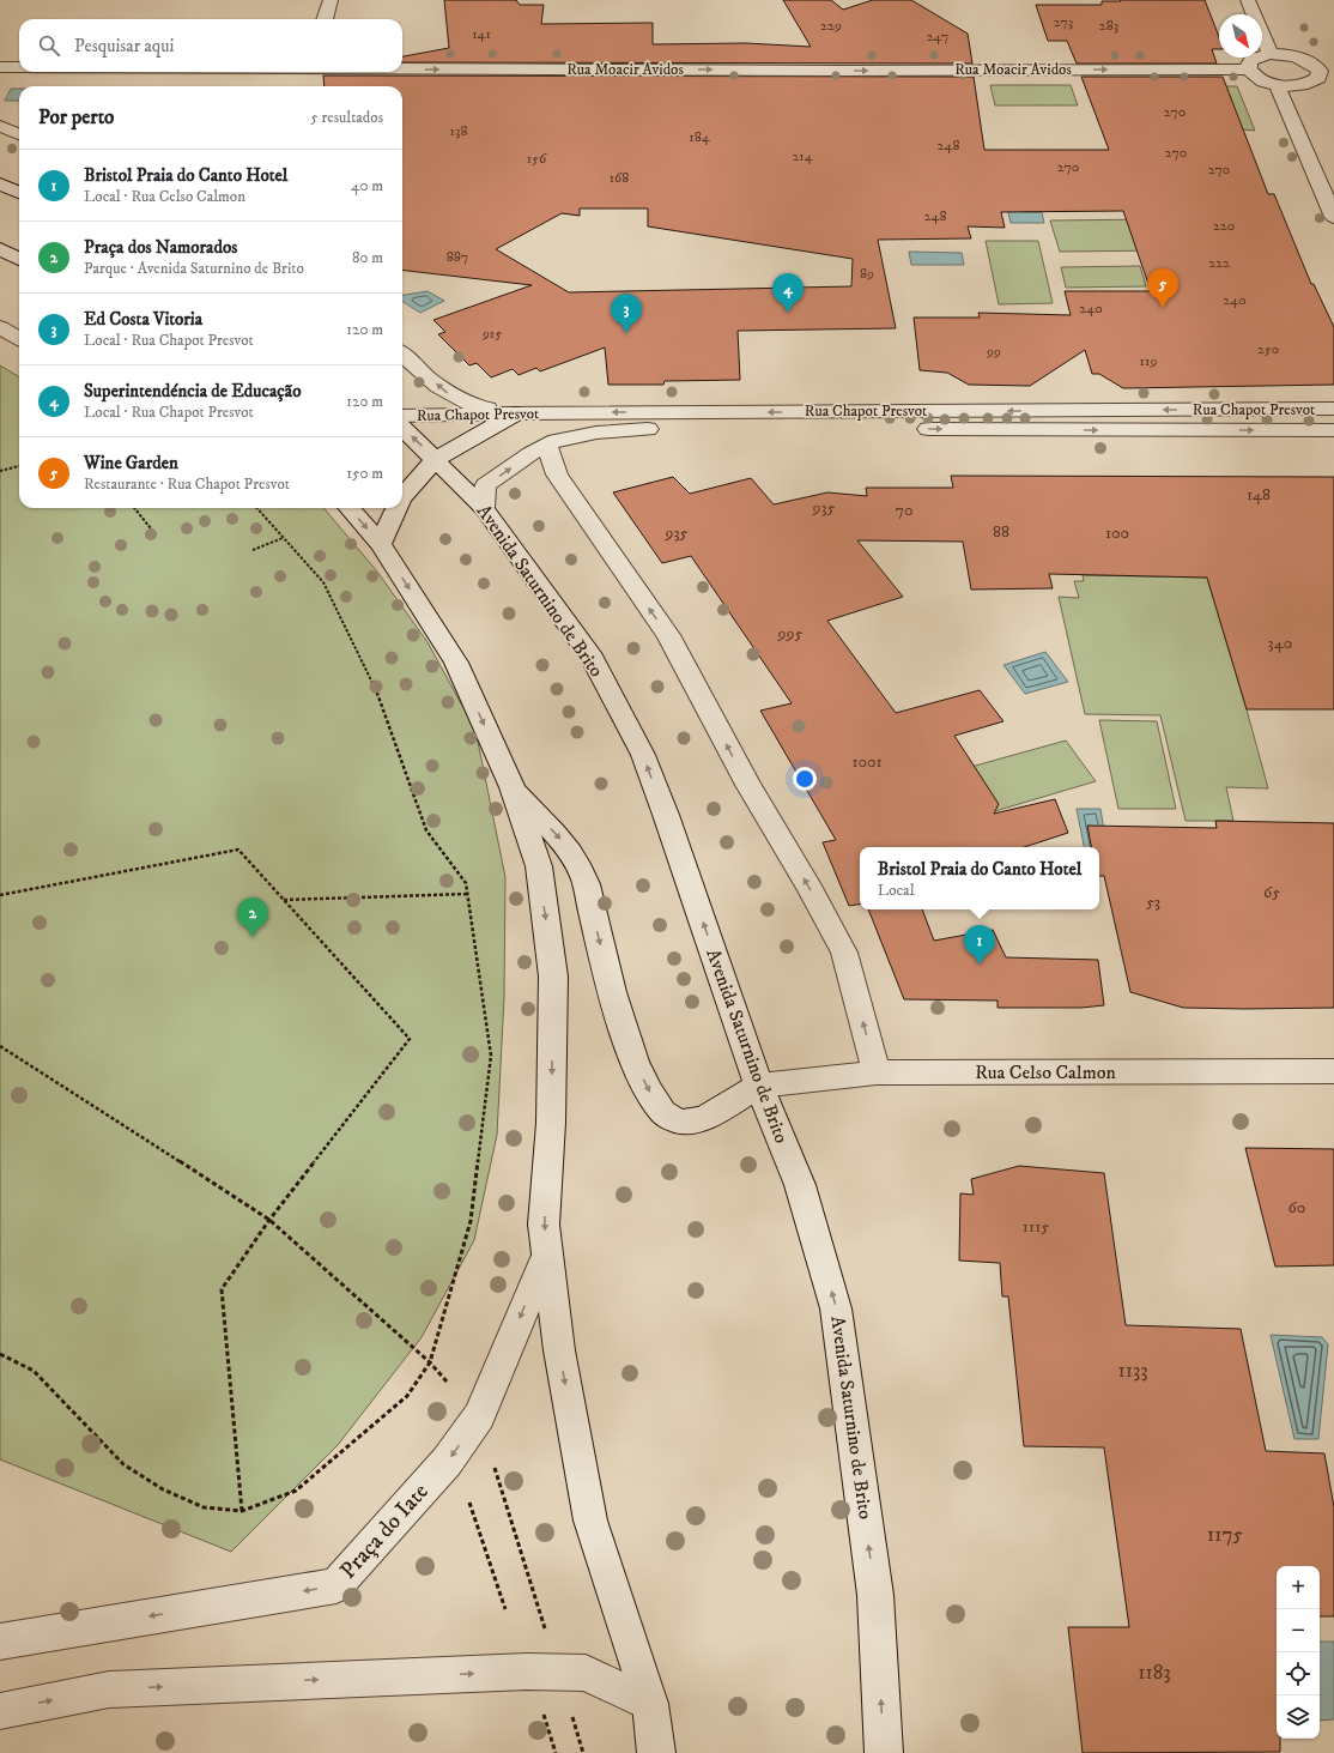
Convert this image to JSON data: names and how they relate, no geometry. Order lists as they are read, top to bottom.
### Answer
{
  "streets": {
    "street": [
      "Rua Moacir Avidos",
      "Rua Chapot Presvot",
      "Avenida Saturnino de Brito",
      "Rua Celso Calmon",
      "Praça do Iate"
    ]
  },
  "crossings": [
    ["Rua Chapot Presvot", "Avenida Saturnino de Brito"],
    ["Avenida Saturnino de Brito", "Rua Celso Calmon"]
  ],
  "one_way": ["Rua Moacir Avidos", "Praça do Iate"],
  "house_numbers": [
    "273",
    "229",
    "283",
    "141",
    "247",
    "270",
    "138",
    "184",
    "248",
    "270",
    "214",
    "156",
    "270",
    "270",
    "168",
    "248",
    "220",
    "887",
    "222",
    "89",
    "240",
    "240",
    "915",
    "250",
    "99",
    "119",
    "148",
    "935",
    "70",
    "88",
    "935",
    "100",
    "995",
    "340",
    "1001",
    "65",
    "53",
    "60",
    "1115",
    "1133",
    "1175",
    "1183"
  ],
  "north": "bottom right",
  "page": {
    "search": "Pesquisar aqui",
    "heading": ["Por perto", "5 resultados"],
    "list": [
      {
        "mark": "1",
        "name": "Bristol Praia do Canto Hotel",
        "note": "Local · Rua Celso Calmon",
        "value": "40 m"
      },
      {
        "mark": "2",
        "name": "Praça dos Namorados",
        "note": "Parque · Avenida Saturnino de Brito",
        "value": "80 m"
      },
      {
        "mark": "3",
        "name": "Ed Costa Vitoria",
        "note": "Local · Rua Chapot Presvot",
        "value": "120 m"
      },
      {
        "mark": "4",
        "name": "Superintendéncia de Educação",
        "note": "Local · Rua Chapot Presvot",
        "value": "120 m"
      },
      {
        "mark": "5",
        "name": "Wine Garden",
        "note": "Restaurante · Rua Chapot Presvot",
        "value": "150 m"
      }
    ],
    "pins": [
      "5",
      "4",
      "3",
      "2",
      "1"
    ],
    "popup": ["Bristol Praia do Canto Hotel", "Local"],
    "map_buttons": ["+", "−"]
  }
}
